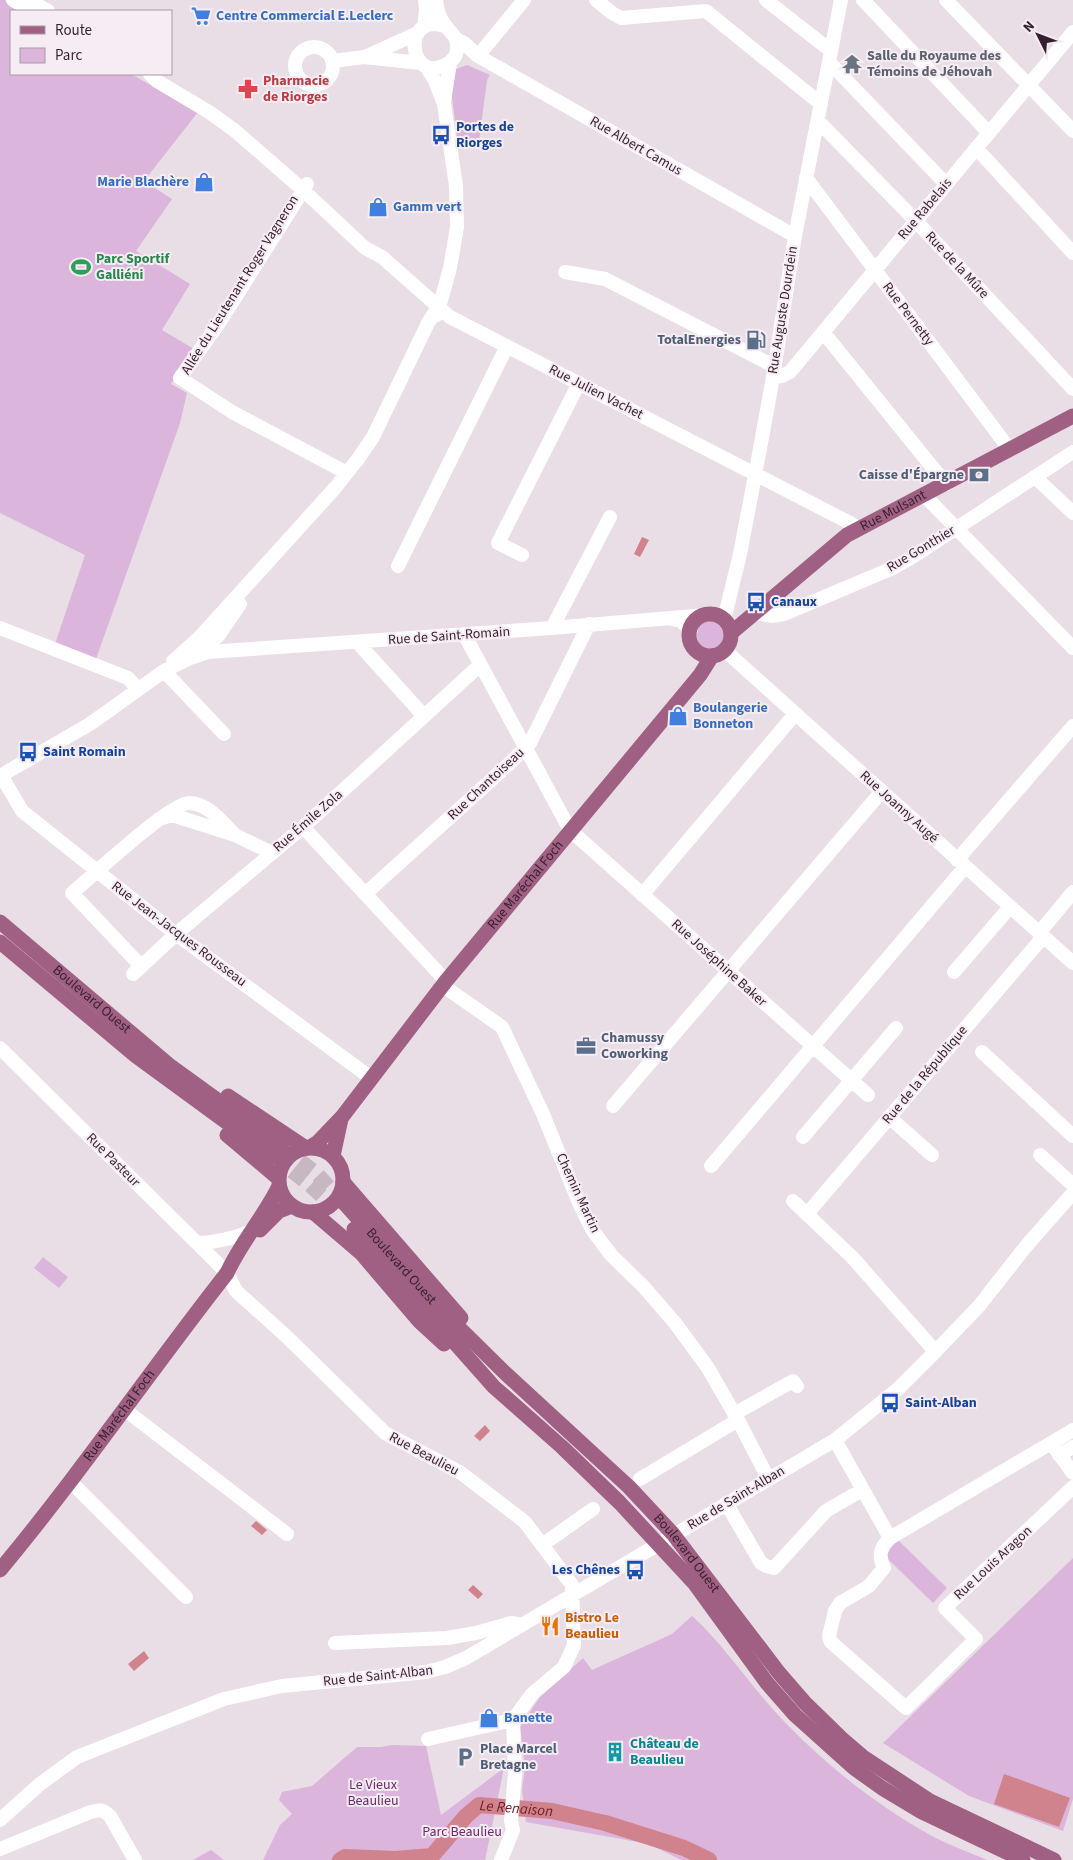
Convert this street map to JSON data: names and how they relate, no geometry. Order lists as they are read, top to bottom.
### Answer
{
  "streets": {
    "main road": ["Rue Mulsant", "Rue Maréchal Foch", "Boulevard Ouest"],
    "street": [
      "Rue Albert Camus",
      "Rue Rabelais",
      "Rue de la Mûre",
      "Allée du Lieutenant Roger Vagneron",
      "Rue Auguste Dourdein",
      "Rue Pernetty",
      "Rue Julien Vachet",
      "Rue Gonthier",
      "Rue de Saint-Romain",
      "Rue Chantoiseau",
      "Rue Joanny Augé",
      "Rue Émile Zola",
      "Rue Jean-Jacques Rousseau",
      "Rue Joséphine Baker",
      "Rue de la République",
      "Rue Pasteur",
      "Chemin Martin",
      "Rue Beaulieu",
      "Rue de Saint-Alban",
      "Rue Louis Aragon"
    ]
  },
  "crossings": [
    ["Rue Albert Camus", "Rue Auguste Dourdein"],
    ["Rue Rabelais", "Rue de la Mûre"],
    ["Rue Rabelais", "Rue Auguste Dourdein"],
    ["Rue Rabelais", "Rue Pernetty"],
    ["Rue de la Mûre", "Rue Auguste Dourdein"],
    ["Allée du Lieutenant Roger Vagneron", "Rue Julien Vachet"],
    ["Rue Auguste Dourdein", "Rue Pernetty"],
    ["Rue Auguste Dourdein", "Rue Julien Vachet"],
    ["Rue Auguste Dourdein", "Rue Mulsant"],
    ["Rue Auguste Dourdein", "Rue de Saint-Romain"],
    ["Rue Auguste Dourdein", "Rue Joanny Augé"],
    ["Rue Auguste Dourdein", "Rue Maréchal Foch"],
    ["Rue Pernetty", "Rue Mulsant"],
    ["Rue Julien Vachet", "Rue Mulsant"],
    ["Rue Mulsant", "Rue Gonthier"],
    ["Rue Mulsant", "Rue de Saint-Romain"],
    ["Rue Mulsant", "Rue Joanny Augé"],
    ["Rue Mulsant", "Rue Maréchal Foch"],
    ["Rue de Saint-Romain", "Rue Chantoiseau"],
    ["Rue de Saint-Romain", "Rue Joanny Augé"],
    ["Rue de Saint-Romain", "Rue Maréchal Foch"],
    ["Rue de Saint-Romain", "Rue Jean-Jacques Rousseau"],
    ["Rue de Saint-Romain", "Rue Joséphine Baker"],
    ["Rue Chantoiseau", "Rue Joséphine Baker"],
    ["Rue Chantoiseau", "Chemin Martin"],
    ["Rue Joanny Augé", "Rue Maréchal Foch"],
    ["Rue Joanny Augé", "Rue de la République"],
    ["Rue Émile Zola", "Rue Jean-Jacques Rousseau"],
    ["Rue Émile Zola", "Rue Joséphine Baker"],
    ["Rue Émile Zola", "Chemin Martin"],
    ["Rue Maréchal Foch", "Rue Jean-Jacques Rousseau"],
    ["Rue Maréchal Foch", "Rue Joséphine Baker"],
    ["Rue Maréchal Foch", "Rue Pasteur"],
    ["Rue Maréchal Foch", "Chemin Martin"],
    ["Rue Maréchal Foch", "Rue Beaulieu"],
    ["Rue Pasteur", "Rue Beaulieu"],
    ["Chemin Martin", "Rue de Saint-Alban"],
    ["Rue Beaulieu", "Rue de Saint-Alban"]
  ],
  "water": ["Le Renaison"],
  "parks": ["Le Vieux Beaulieu", "Parc Beaulieu"],
  "places": {
    "supermarket": ["Centre Commercial E.Leclerc"],
    "temple": ["Salle du Royaume des Témoins de Jéhovah"],
    "pharmacy": ["Pharmacie de Riorges"],
    "bus stop": [
      "Portes de Riorges",
      "Canaux",
      "Saint Romain",
      "Saint-Alban",
      "Les Chênes"
    ],
    "shop": [
      "Marie Blachère",
      "Gamm vert",
      "Boulangerie Bonneton",
      "Banette"
    ],
    "sports": ["Parc Sportif Galliéni"],
    "fuel station": ["TotalEnergies"],
    "bank": ["Caisse d'Épargne"],
    "office": ["Chamussy Coworking"],
    "restaurant": ["Bistro Le Beaulieu"],
    "building": ["Château de Beaulieu"],
    "parking": ["Place Marcel Bretagne"]
  },
  "legend": ["Route", "Parc"],
  "north": "top left"
}
